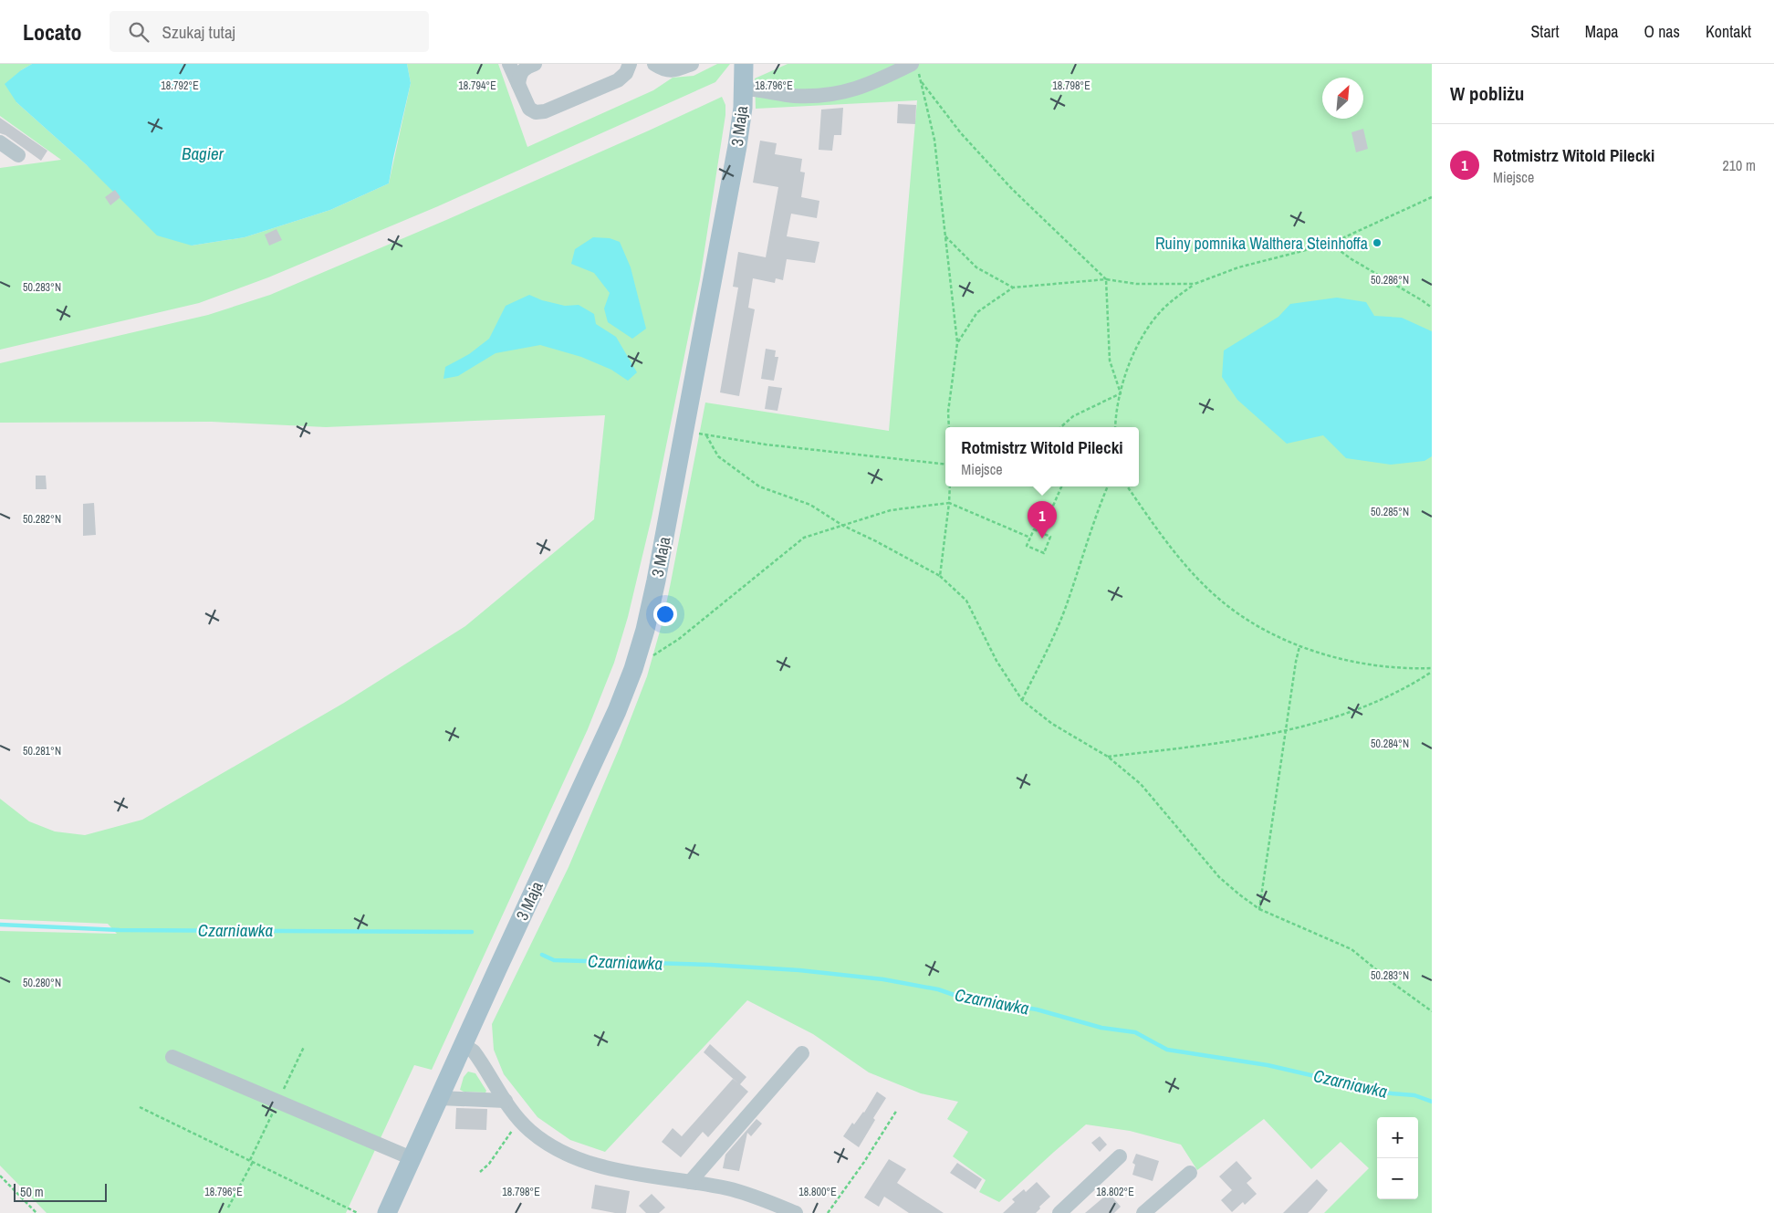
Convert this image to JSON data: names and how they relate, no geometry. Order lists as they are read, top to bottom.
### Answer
{
  "streets": {
    "main road": ["3 Maja"]
  },
  "water": ["Bagier", "Czarniawka"],
  "places": ["Ruiny pomnika Walthera Steinhoffa"],
  "scale_bar": "50 m",
  "north": "top right",
  "page": {
    "header": "Locato",
    "search": "Szukaj tutaj",
    "nav": [
      "Start",
      "Mapa",
      "O nas",
      "Kontakt"
    ],
    "heading": "W pobliżu",
    "list": [
      {
        "mark": "1",
        "name": "Rotmistrz Witold Pilecki",
        "note": "Miejsce",
        "value": "210 m"
      }
    ],
    "popup": ["Rotmistrz Witold Pilecki", "Miejsce"],
    "pins": "1",
    "map_buttons": ["+", "−"],
    "scale": "50 m"
  },
  "coordinates": [
    "18.794°E",
    "18.796°E",
    "18.798°E",
    "18.792°E",
    "50.286°N",
    "50.283°N",
    "50.285°N",
    "50.282°N",
    "50.284°N",
    "50.281°N",
    "50.280°N",
    "18.800°E",
    "18.802°E"
  ]
}
